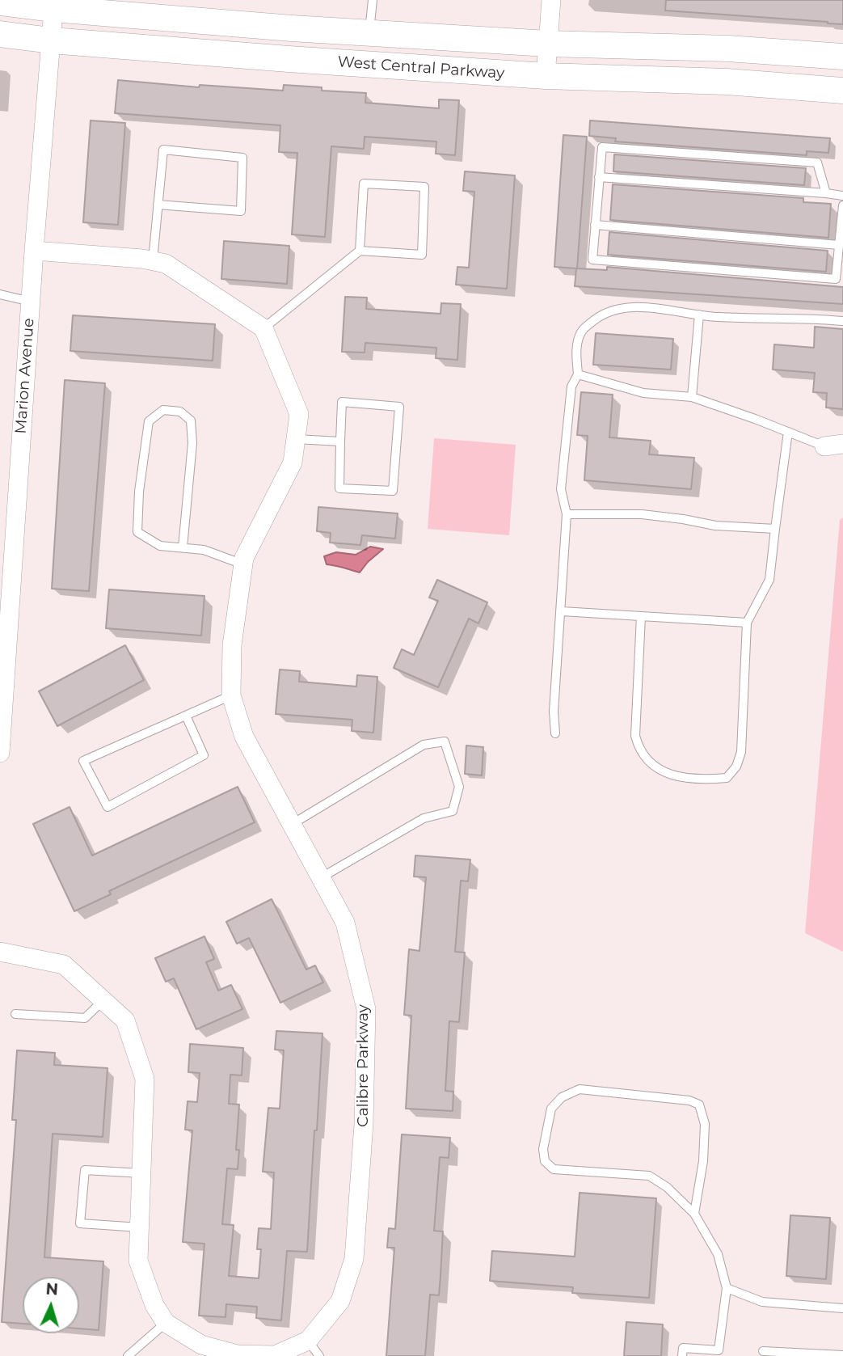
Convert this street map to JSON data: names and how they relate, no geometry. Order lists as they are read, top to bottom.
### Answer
{
  "streets": {
    "main road": ["West Central Parkway"],
    "street": ["Marion Avenue", "Calibre Parkway"]
  },
  "crossings": [
    ["West Central Parkway", "Marion Avenue"]
  ],
  "north": "top"
}
